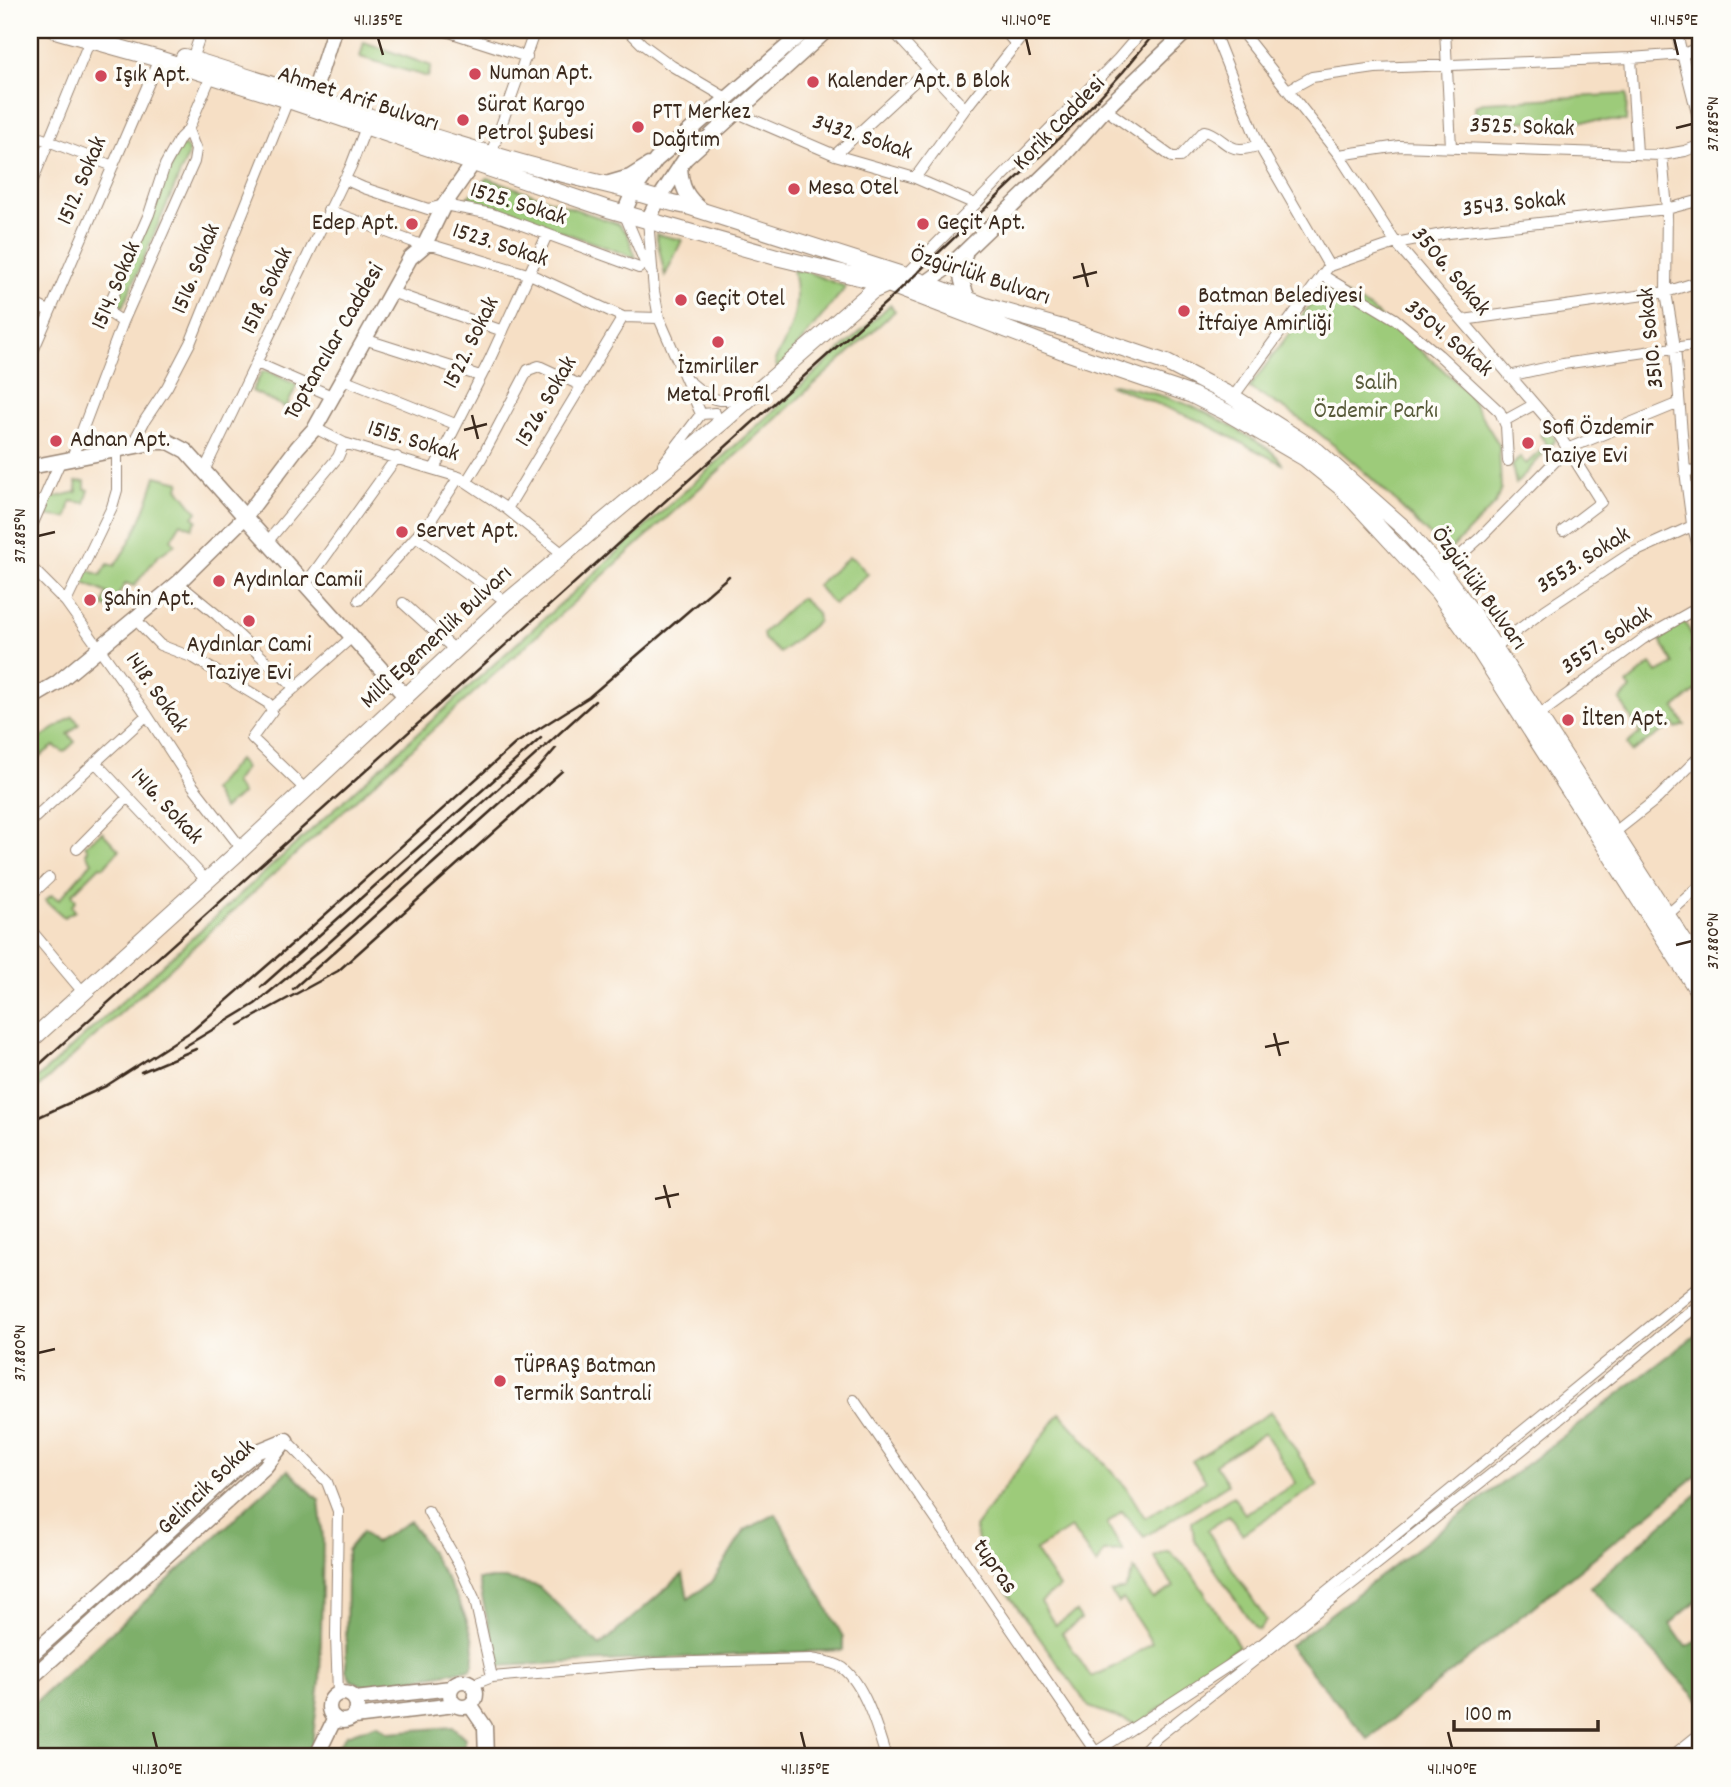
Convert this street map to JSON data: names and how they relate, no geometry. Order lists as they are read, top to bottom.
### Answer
{
  "streets": {
    "main road": ["Ahmet Arif Bulvarı", "Özgürlük Bulvarı", "Millî Egemenlik Bulvarı"],
    "street": [
      "Korik Caddesi",
      "3525. Sokak",
      "3432. Sokak",
      "1512. Sokak",
      "1525. Sokak",
      "3543. Sokak",
      "1523. Sokak",
      "1516. Sokak",
      "3506. Sokak",
      "1514. Sokak",
      "1518. Sokak",
      "3510. Sokak",
      "3504. Sokak",
      "Toptancılar Caddesi",
      "1522. Sokak",
      "1526. Sokak",
      "1515. Sokak",
      "3553. Sokak",
      "3557. Sokak",
      "1418. Sokak",
      "1416. Sokak",
      "Gelincik Sokak",
      "tupras"
    ]
  },
  "crossings": [
    ["Ahmet Arif Bulvarı", "1512. Sokak"],
    ["Ahmet Arif Bulvarı", "1516. Sokak"],
    ["Ahmet Arif Bulvarı", "Özgürlük Bulvarı"],
    ["Ahmet Arif Bulvarı", "1518. Sokak"],
    ["Ahmet Arif Bulvarı", "Toptancılar Caddesi"],
    ["Ahmet Arif Bulvarı", "Millî Egemenlik Bulvarı"],
    ["Korik Caddesi", "Özgürlük Bulvarı"],
    ["3525. Sokak", "3506. Sokak"],
    ["3525. Sokak", "3510. Sokak"],
    ["1525. Sokak", "1518. Sokak"],
    ["1525. Sokak", "Toptancılar Caddesi"],
    ["1525. Sokak", "1522. Sokak"],
    ["3543. Sokak", "3506. Sokak"],
    ["3543. Sokak", "Özgürlük Bulvarı"],
    ["3543. Sokak", "3510. Sokak"],
    ["3543. Sokak", "3504. Sokak"],
    ["1523. Sokak", "1518. Sokak"],
    ["1523. Sokak", "Toptancılar Caddesi"],
    ["1523. Sokak", "1522. Sokak"],
    ["1523. Sokak", "1526. Sokak"],
    ["Özgürlük Bulvarı", "3553. Sokak"],
    ["Özgürlük Bulvarı", "Millî Egemenlik Bulvarı"],
    ["Özgürlük Bulvarı", "3557. Sokak"],
    ["3510. Sokak", "3553. Sokak"],
    ["Toptancılar Caddesi", "1515. Sokak"],
    ["Toptancılar Caddesi", "1418. Sokak"],
    ["1522. Sokak", "1515. Sokak"],
    ["1526. Sokak", "1515. Sokak"],
    ["1515. Sokak", "Millî Egemenlik Bulvarı"],
    ["Millî Egemenlik Bulvarı", "1418. Sokak"],
    ["Millî Egemenlik Bulvarı", "1416. Sokak"]
  ],
  "parks": ["Salih Özdemir Parkı"],
  "places": [
    "Numan Apt.",
    "Işık Apt.",
    "Kalender Apt. B Blok",
    "Sürat Kargo Petrol Şubesi",
    "PTT Merkez Dağıtım",
    "Mesa Otel",
    "Edep Apt.",
    "Geçit Apt.",
    "Geçit Otel",
    "Batman Belediyesi İtfaiye Amirliği",
    "İzmirliler Metal Profil",
    "Adnan Apt.",
    "Sofi Özdemir Taziye Evi",
    "Servet Apt.",
    "Aydınlar Camii",
    "Şahin Apt.",
    "Aydınlar Cami Taziye Evi",
    "İlten Apt.",
    "TÜPRAŞ Batman Termik Santrali"
  ],
  "scale_bar": "100 m",
  "coordinates": [
    "41.135°E",
    "41.140°E",
    "41.145°E",
    "37.885°N",
    "37.880°N",
    "41.130°E"
  ]
}
